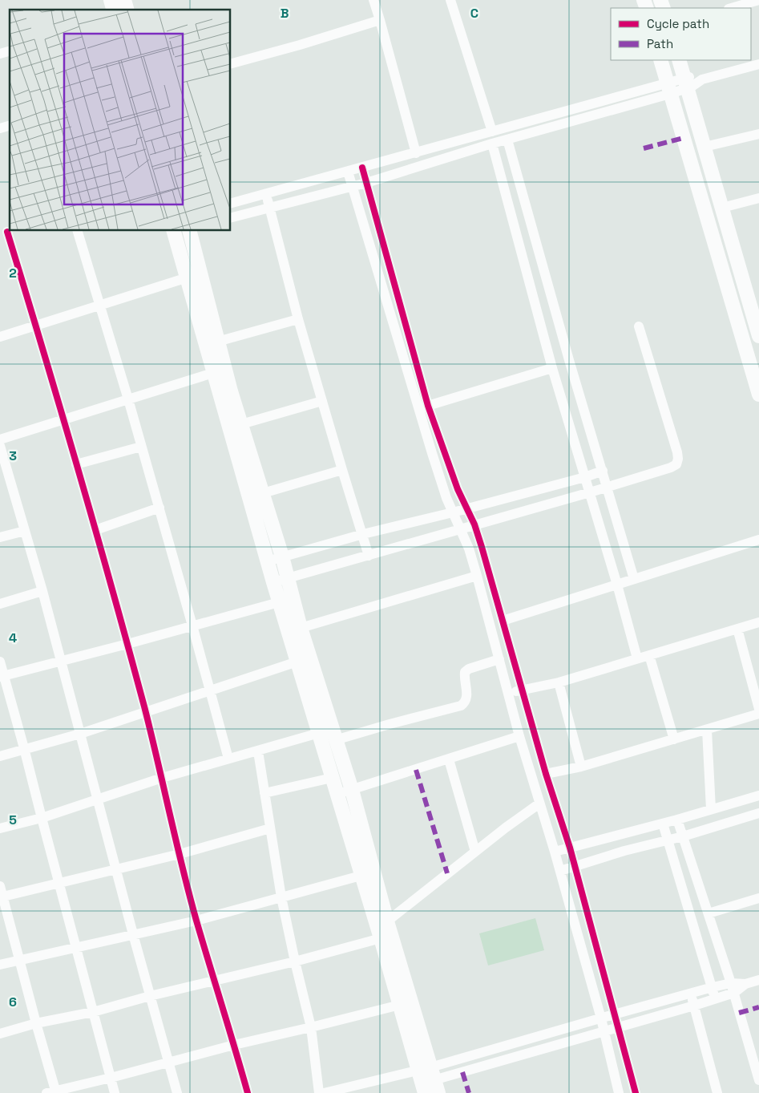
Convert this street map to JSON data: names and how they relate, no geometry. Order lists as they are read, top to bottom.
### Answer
{
  "legend": ["Cycle path", "Path"],
  "grid": {
    "columns": ["B", "C"],
    "rows": [
      "2",
      "3",
      "4",
      "5",
      "6"
    ]
  }
}
